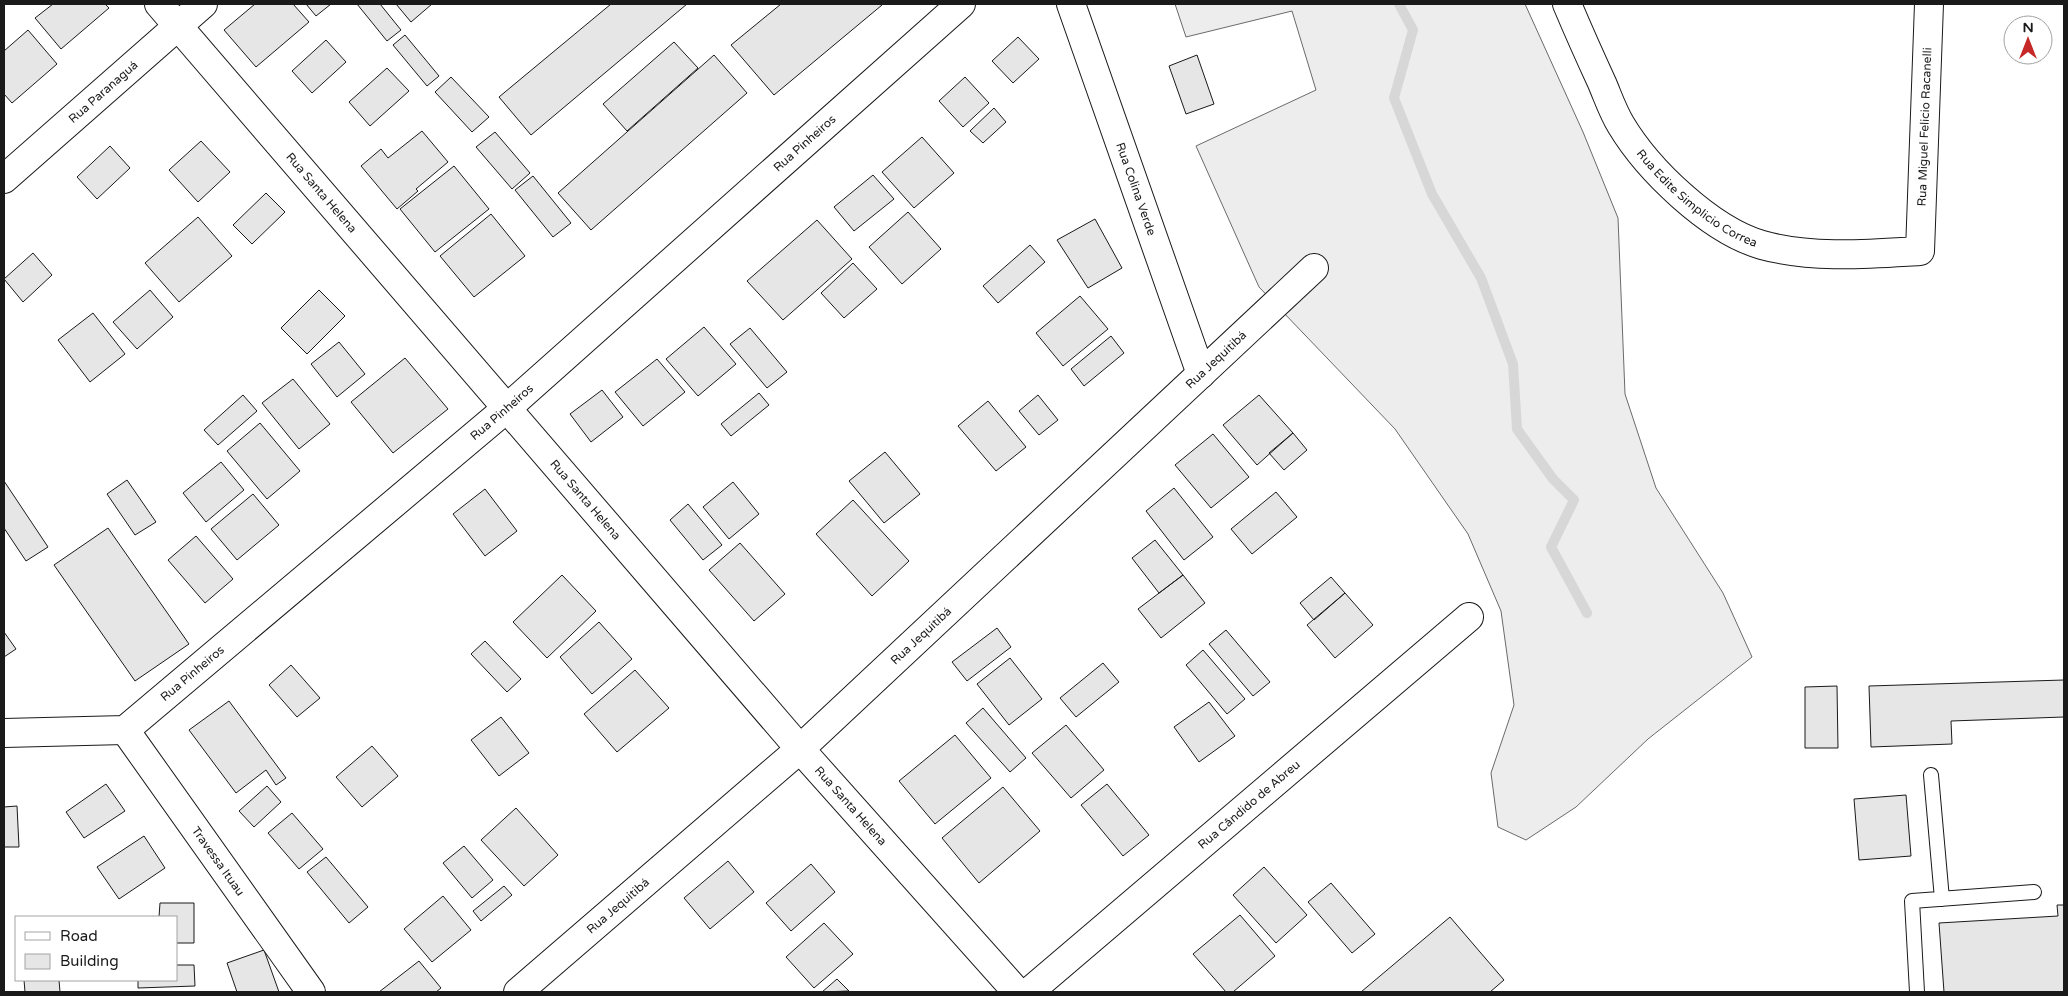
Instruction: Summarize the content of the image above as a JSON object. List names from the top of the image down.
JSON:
{
  "streets": {
    "street": [
      "Rua Paranaguá",
      "Rua Miguel Felicio Racanelli",
      "Rua Pinheiros",
      "Rua Colina Verde",
      "Rua Santa Helena",
      "Rua Edite Simplicio Correa",
      "Rua Jequitibá",
      "Rua Cândido de Abreu",
      "Travessa Ituau"
    ]
  },
  "crossings": [
    ["Rua Paranaguá", "Rua Santa Helena"],
    ["Rua Miguel Felicio Racanelli", "Rua Edite Simplicio Correa"],
    ["Rua Pinheiros", "Rua Santa Helena"],
    ["Rua Pinheiros", "Travessa Ituau"],
    ["Rua Colina Verde", "Rua Jequitibá"],
    ["Rua Santa Helena", "Rua Jequitibá"]
  ],
  "legend": ["Road", "Building"],
  "north": "top"
}
